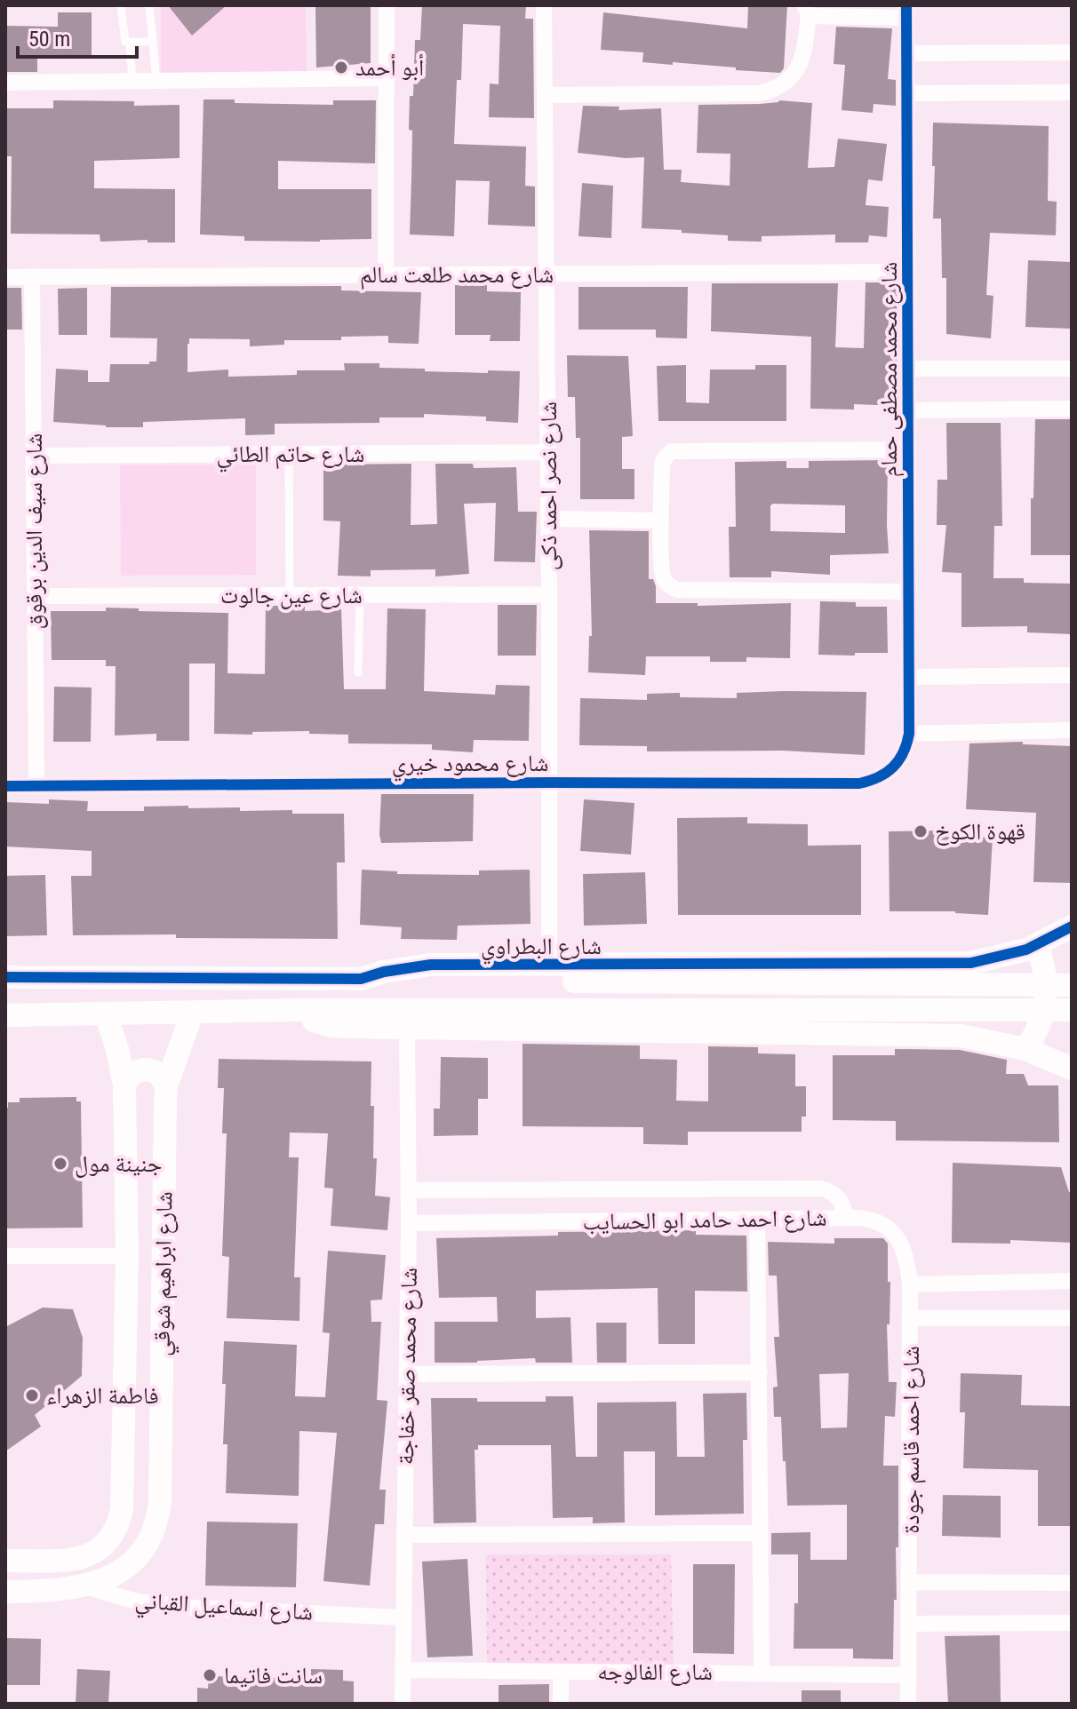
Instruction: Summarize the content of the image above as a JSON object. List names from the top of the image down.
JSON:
{
  "streets": {
    "street": [
      "شارع محمد طلعت سالم",
      "شارع محمد مصطفى حمام",
      "شارع حاتم الطائي",
      "شارع نصر احمد ذكى",
      "شارع سيف الدين برقوق",
      "شارع عين جالوت",
      "شارع محمود خيري",
      "شارع البطراوي",
      "شارع احمد حامد ابو الحسايب",
      "شارع ابراهيم شوقي",
      "شارع محمد صقر خفاجة",
      "شارع احمد قاسم جودة",
      "شارع اسماعيل القباني",
      "شارع الفالوجه"
    ]
  },
  "crossings": [
    ["شارع محمد طلعت سالم", "شارع محمد مصطفى حمام"],
    ["شارع محمد طلعت سالم", "شارع نصر احمد ذكى"],
    ["شارع محمد طلعت سالم", "شارع سيف الدين برقوق"],
    ["شارع محمد مصطفى حمام", "شارع محمود خيري"],
    ["شارع حاتم الطائي", "شارع نصر احمد ذكى"],
    ["شارع حاتم الطائي", "شارع سيف الدين برقوق"],
    ["شارع نصر احمد ذكى", "شارع عين جالوت"],
    ["شارع نصر احمد ذكى", "شارع محمود خيري"],
    ["شارع نصر احمد ذكى", "شارع البطراوي"],
    ["شارع سيف الدين برقوق", "شارع عين جالوت"],
    ["شارع سيف الدين برقوق", "شارع محمود خيري"],
    ["شارع احمد حامد ابو الحسايب", "شارع محمد صقر خفاجة"],
    ["شارع احمد حامد ابو الحسايب", "شارع احمد قاسم جودة"],
    ["شارع ابراهيم شوقي", "شارع اسماعيل القباني"],
    ["شارع محمد صقر خفاجة", "شارع اسماعيل القباني"],
    ["شارع محمد صقر خفاجة", "شارع الفالوجه"],
    ["شارع احمد قاسم جودة", "شارع الفالوجه"]
  ],
  "places": [
    "أبو أحمد",
    "قهوة الكوخ",
    "جنينة مول",
    "فاطمة الزهراء",
    "سانت فاتيما"
  ],
  "scale_bar": "50 m"
}
